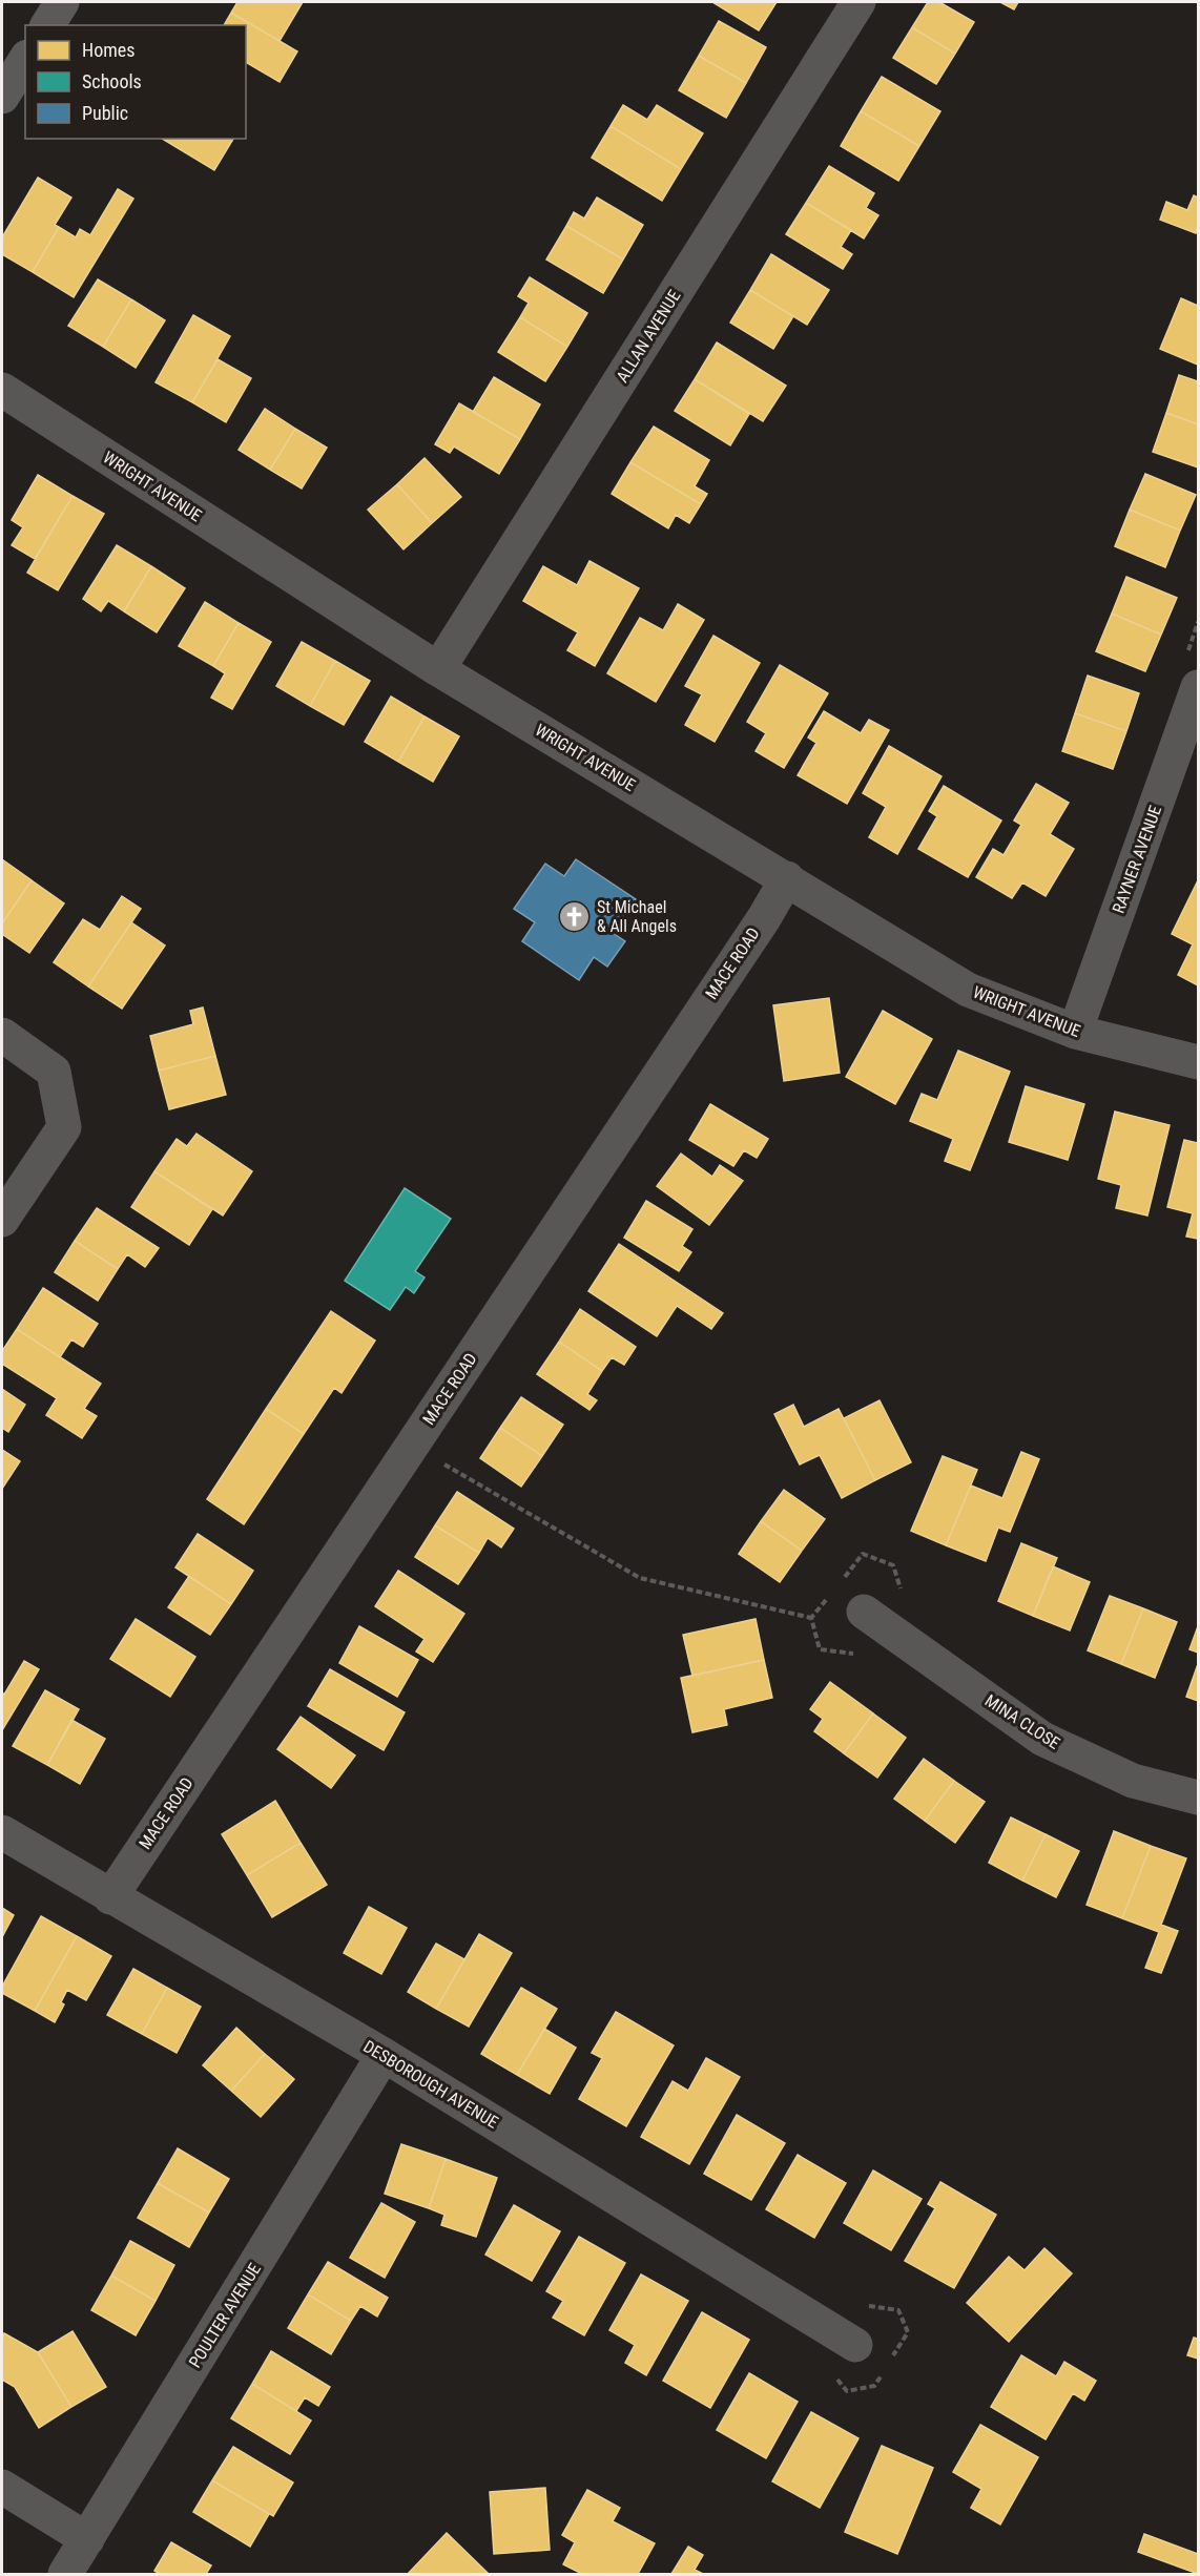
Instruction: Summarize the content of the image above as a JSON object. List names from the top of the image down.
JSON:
{
  "streets": {
    "street": [
      "ALLAN AVENUE",
      "WRIGHT AVENUE",
      "RAYNER AVENUE",
      "MACE ROAD",
      "MINA CLOSE",
      "DESBOROUGH AVENUE",
      "POULTER AVENUE"
    ]
  },
  "crossings": [
    ["ALLAN AVENUE", "WRIGHT AVENUE"],
    ["WRIGHT AVENUE", "RAYNER AVENUE"],
    ["WRIGHT AVENUE", "MACE ROAD"],
    ["MACE ROAD", "DESBOROUGH AVENUE"],
    ["DESBOROUGH AVENUE", "POULTER AVENUE"]
  ],
  "places": {
    "church": ["St Michael & All Angels"]
  },
  "legend": ["Homes", "Schools", "Public"]
}
